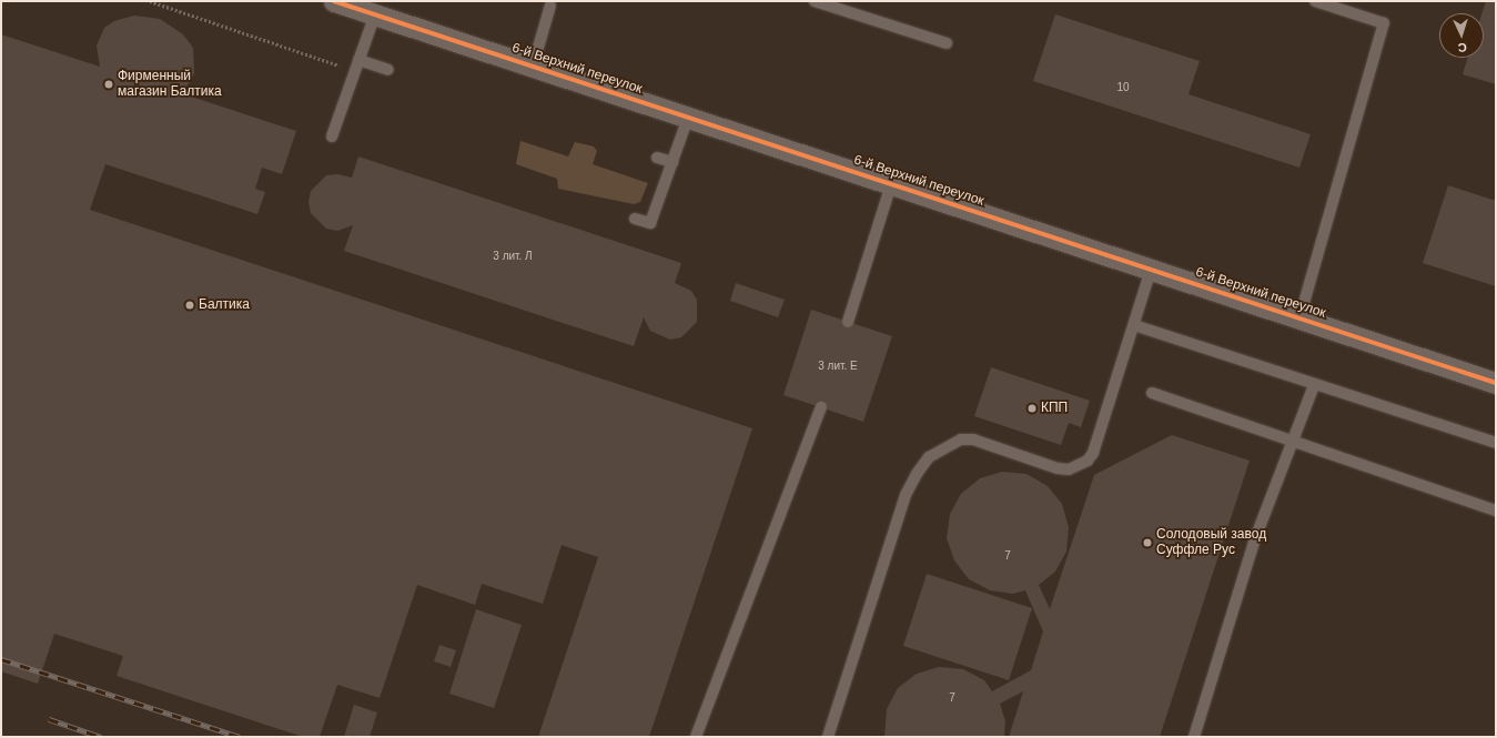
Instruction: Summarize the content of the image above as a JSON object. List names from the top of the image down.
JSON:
{
  "streets": {
    "street": ["6-й Верхний переулок"]
  },
  "places": [
    "Фирменный магазин Балтика",
    "Балтика",
    "КПП",
    "Солодовый завод Суффле Рус"
  ],
  "house_numbers": [
    "10",
    "3 лит. Л",
    "3 лит. Е",
    "7",
    "7"
  ],
  "north": "bottom"
}
